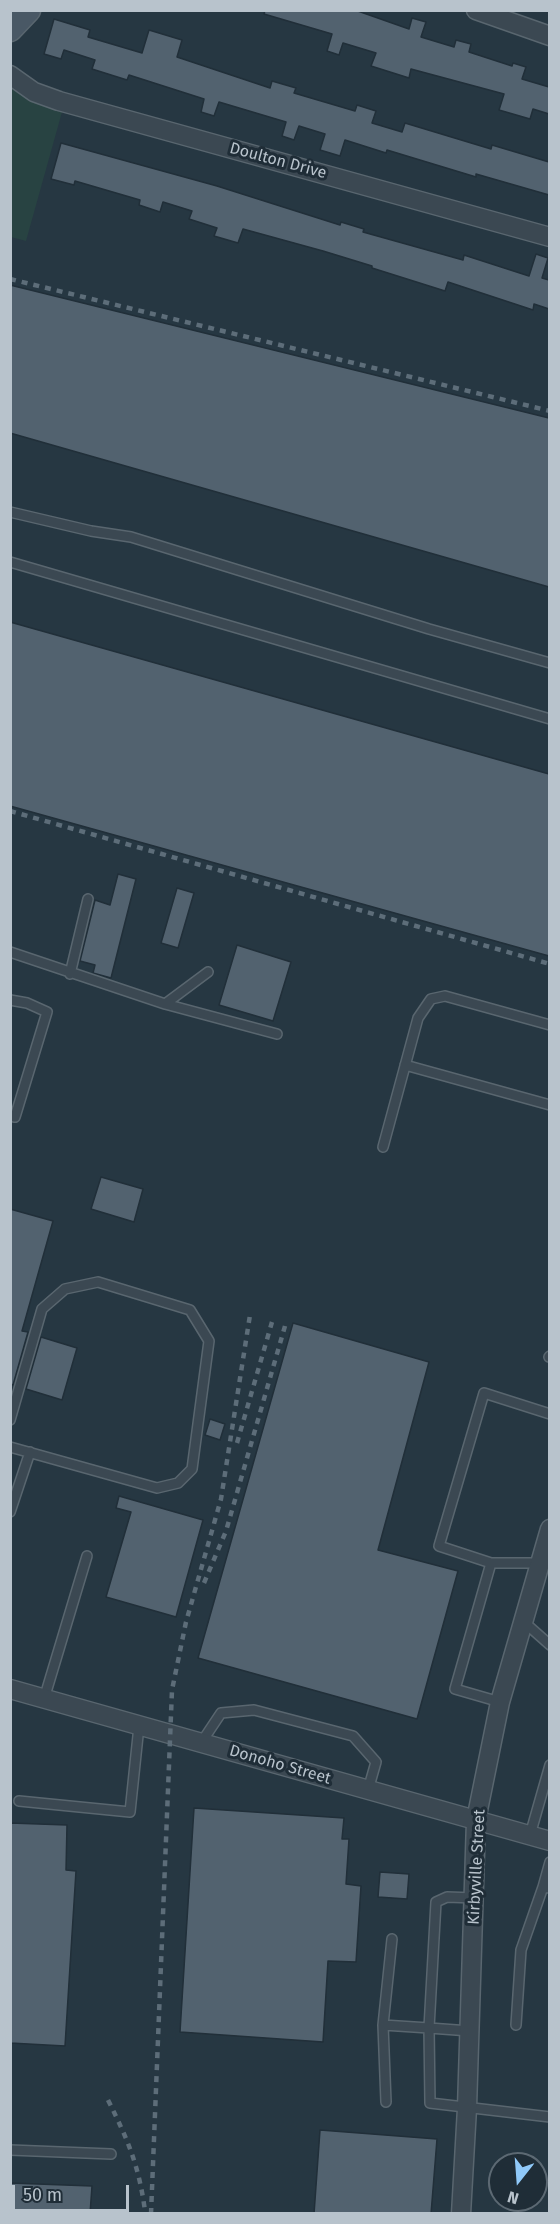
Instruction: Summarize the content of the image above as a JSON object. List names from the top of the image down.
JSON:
{
  "streets": {
    "street": ["Doulton Drive", "Donoho Street", "Kirbyville Street"]
  },
  "crossings": [
    ["Donoho Street", "Kirbyville Street"]
  ],
  "scale_bar": "50 m",
  "north": "bottom"
}
